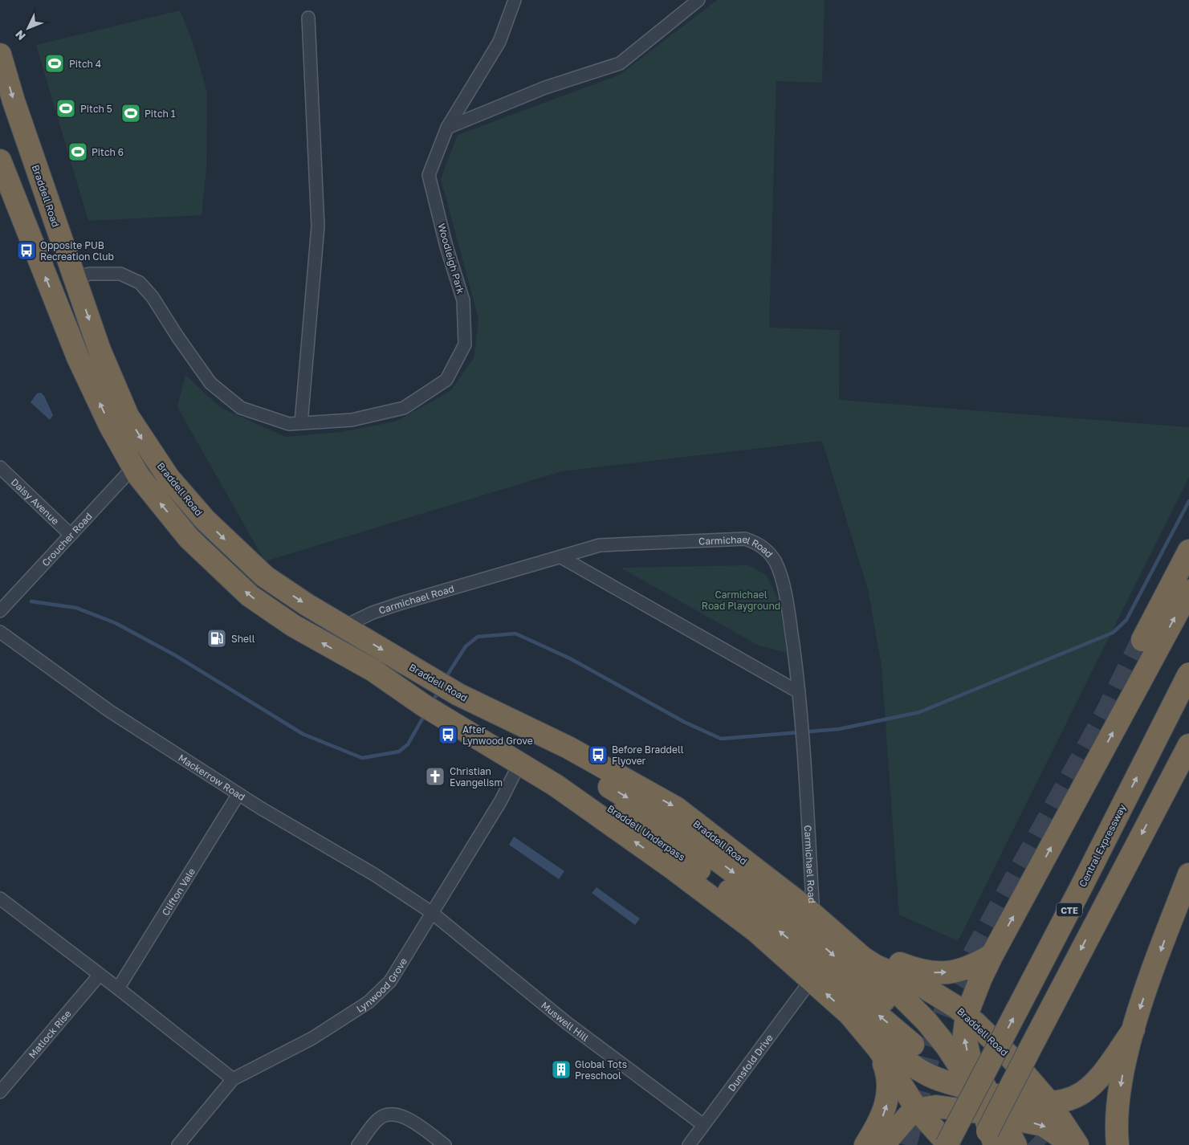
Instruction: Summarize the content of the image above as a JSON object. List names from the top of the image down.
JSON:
{
  "streets": {
    "highway": [
      "Braddell Road",
      "Braddell Underpass",
      "Central Expressway",
      "CTE"
    ],
    "street": [
      "Woodleigh Park",
      "Daisy Avenue",
      "Croucher Road",
      "Carmichael Road",
      "Mackerrow Road",
      "Clifton Vale",
      "Lynwood Grove",
      "Muswell Hill",
      "Matlock Rise",
      "Dunsfold Drive"
    ]
  },
  "crossings": [
    ["Braddell Road", "Woodleigh Park"],
    ["Braddell Road", "Carmichael Road"],
    ["Braddell Road", "Braddell Underpass"],
    ["Braddell Road", "Central Expressway"],
    ["Braddell Road", "Lynwood Grove"],
    ["Braddell Road", "Dunsfold Drive"],
    ["Daisy Avenue", "Croucher Road"],
    ["Croucher Road", "Braddell Underpass"],
    ["Mackerrow Road", "Clifton Vale"],
    ["Mackerrow Road", "Lynwood Grove"],
    ["Mackerrow Road", "Muswell Hill"],
    ["Lynwood Grove", "Muswell Hill"],
    ["Muswell Hill", "Dunsfold Drive"]
  ],
  "one_way": ["Braddell Underpass"],
  "parks": ["Carmichael Road Playground"],
  "places": {
    "sports": [
      "Pitch 4",
      "Pitch 5",
      "Pitch 1",
      "Pitch 6"
    ],
    "bus stop": ["Opposite PUB Recreation Club", "After Lynwood Grove", "Before Braddell Flyover"],
    "fuel station": ["Shell"],
    "church": ["Christian Evangelism"],
    "building": ["Global Tots Preschool"]
  },
  "north": "bottom left"
}
